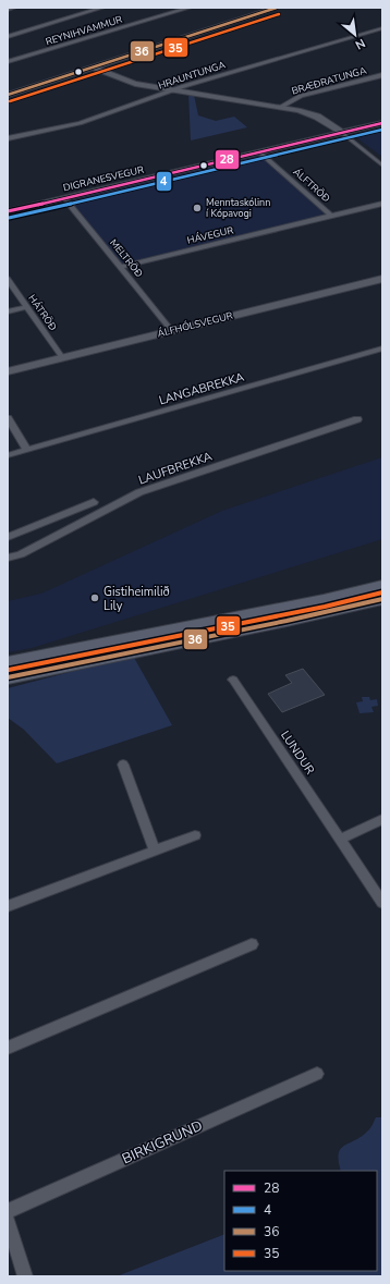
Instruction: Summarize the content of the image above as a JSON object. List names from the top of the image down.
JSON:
{
  "streets": {
    "street": [
      "REYNIHVAMMUR",
      "HRAUNTUNGA",
      "BRÆÐRATUNGA",
      "DIGRANESVEGUR",
      "ÁLFTRÖÐ",
      "HÁVEGUR",
      "MELTRÖÐ",
      "HÁTRÖÐ",
      "ÁLFHÓLSVEGUR",
      "LANGABREKKA",
      "LAUFBREKKA",
      "LUNDUR",
      "BIRKIGRUND"
    ]
  },
  "crossings": [
    ["DIGRANESVEGUR", "ÁLFTRÖÐ"],
    ["DIGRANESVEGUR", "MELTRÖÐ"],
    ["ÁLFTRÖÐ", "HÁVEGUR"],
    ["HÁVEGUR", "MELTRÖÐ"],
    ["MELTRÖÐ", "ÁLFHÓLSVEGUR"],
    ["HÁTRÖÐ", "ÁLFHÓLSVEGUR"]
  ],
  "places": ["Menntaskólinn í Kópavogi", "Gistiheimilið Lily"],
  "lines": [
    "transit line 36",
    "transit line 35",
    "transit line 28",
    "transit line 4"
  ],
  "legend": [
    "28",
    "4",
    "36",
    "35"
  ],
  "north": "bottom right"
}
